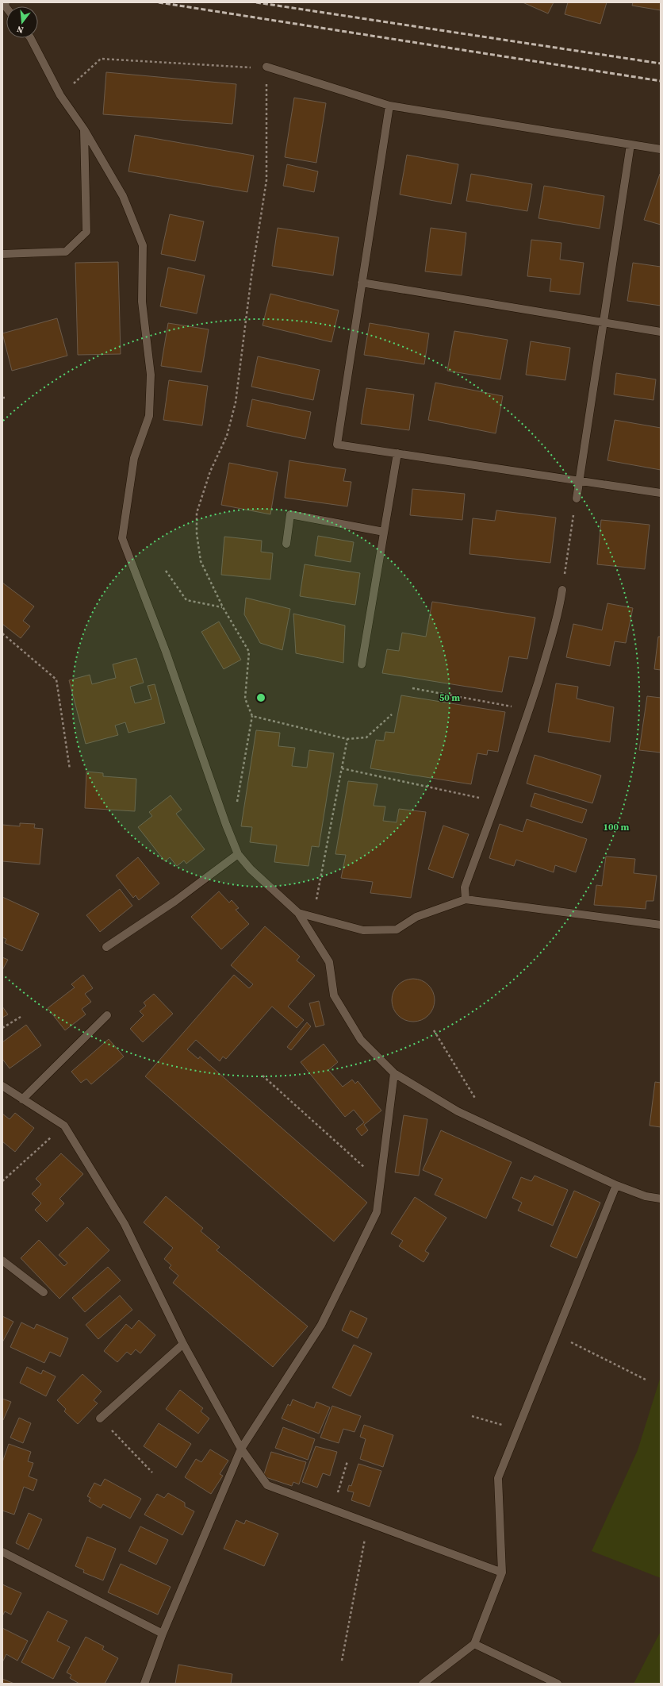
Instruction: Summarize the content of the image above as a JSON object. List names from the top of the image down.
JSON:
{
  "north": "bottom",
  "rings": ["50 m", "100 m"]
}
